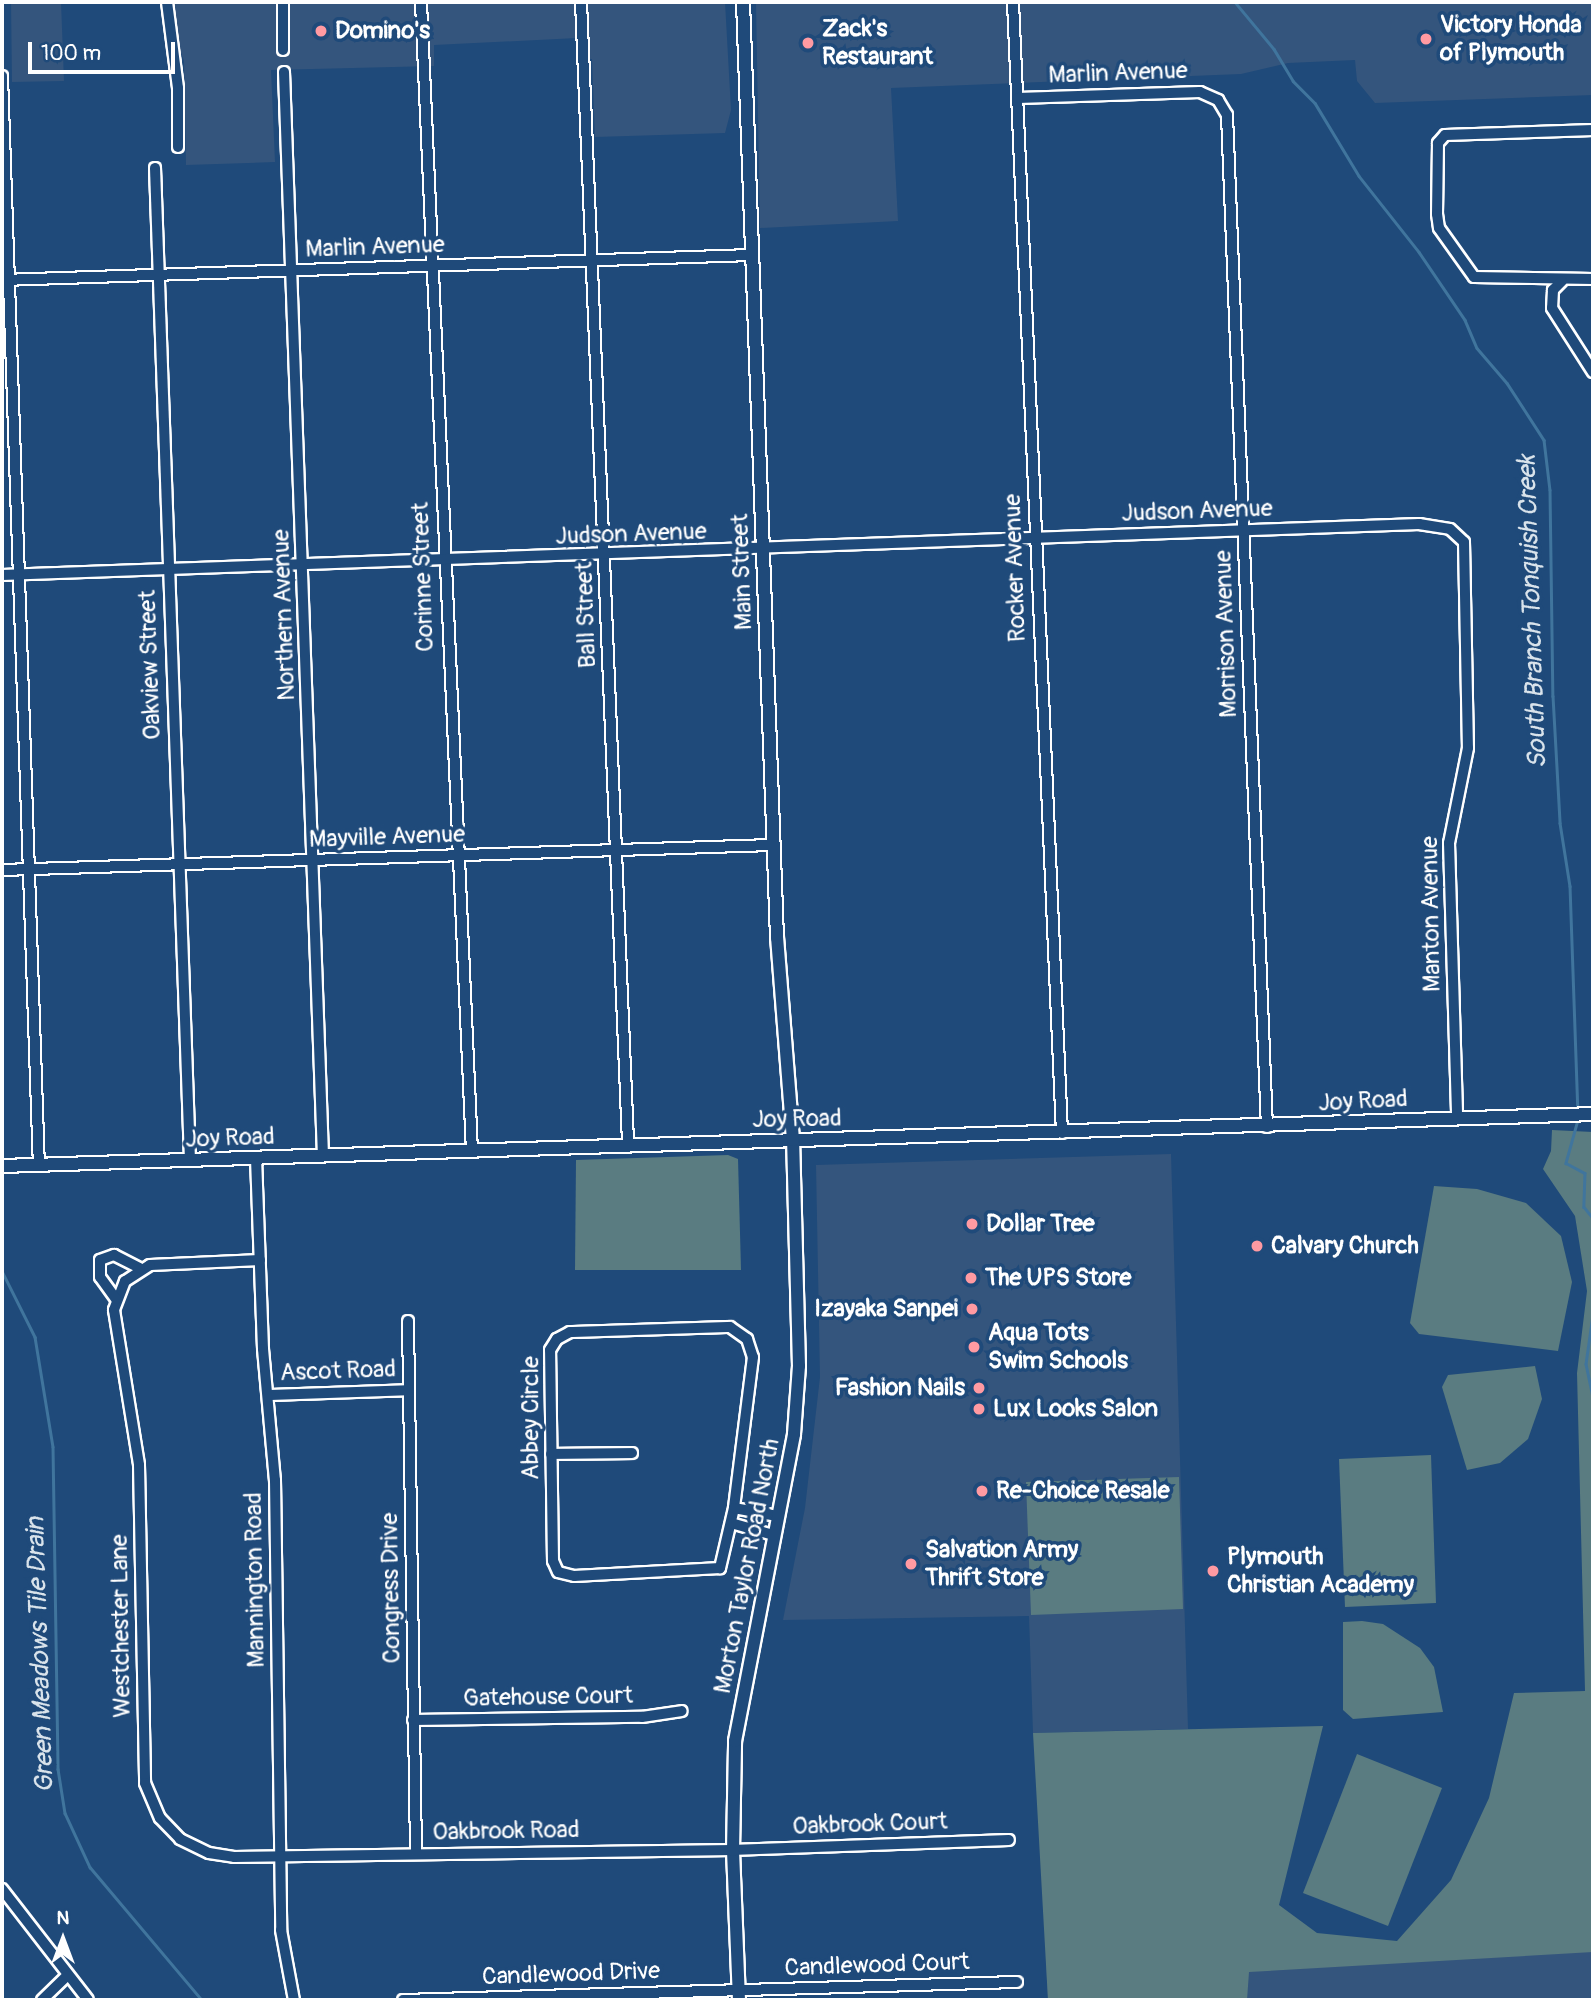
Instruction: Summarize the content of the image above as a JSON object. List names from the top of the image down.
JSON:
{
  "streets": {
    "street": [
      "Marlin Avenue",
      "Judson Avenue",
      "Rocker Avenue",
      "Main Street",
      "Corinne Street",
      "Northern Avenue",
      "Ball Street",
      "Morrison Avenue",
      "Oakview Street",
      "Mayville Avenue",
      "Manton Avenue",
      "Joy Road",
      "Ascot Road",
      "Abbey Circle",
      "Morton Taylor Road North",
      "Mannington Road",
      "Congress Drive",
      "Westchester Lane",
      "Gatehouse Court",
      "Oakbrook Court",
      "Oakbrook Road",
      "Candlewood Court",
      "Candlewood Drive"
    ]
  },
  "crossings": [
    ["Marlin Avenue", "Rocker Avenue"],
    ["Marlin Avenue", "Main Street"],
    ["Marlin Avenue", "Corinne Street"],
    ["Marlin Avenue", "Northern Avenue"],
    ["Marlin Avenue", "Ball Street"],
    ["Marlin Avenue", "Morrison Avenue"],
    ["Marlin Avenue", "Oakview Street"],
    ["Judson Avenue", "Rocker Avenue"],
    ["Judson Avenue", "Main Street"],
    ["Judson Avenue", "Corinne Street"],
    ["Judson Avenue", "Northern Avenue"],
    ["Judson Avenue", "Ball Street"],
    ["Judson Avenue", "Morrison Avenue"],
    ["Judson Avenue", "Oakview Street"],
    ["Judson Avenue", "Manton Avenue"],
    ["Rocker Avenue", "Joy Road"],
    ["Main Street", "Mayville Avenue"],
    ["Main Street", "Joy Road"],
    ["Main Street", "Morton Taylor Road North"],
    ["Corinne Street", "Mayville Avenue"],
    ["Corinne Street", "Joy Road"],
    ["Northern Avenue", "Mayville Avenue"],
    ["Northern Avenue", "Joy Road"],
    ["Ball Street", "Mayville Avenue"],
    ["Ball Street", "Joy Road"],
    ["Morrison Avenue", "Joy Road"],
    ["Oakview Street", "Mayville Avenue"],
    ["Oakview Street", "Joy Road"],
    ["Manton Avenue", "Joy Road"],
    ["Joy Road", "Morton Taylor Road North"],
    ["Joy Road", "Mannington Road"],
    ["Ascot Road", "Mannington Road"],
    ["Ascot Road", "Congress Drive"],
    ["Morton Taylor Road North", "Oakbrook Court"],
    ["Morton Taylor Road North", "Oakbrook Road"],
    ["Morton Taylor Road North", "Candlewood Court"],
    ["Morton Taylor Road North", "Candlewood Drive"],
    ["Mannington Road", "Westchester Lane"],
    ["Mannington Road", "Oakbrook Road"],
    ["Congress Drive", "Gatehouse Court"],
    ["Congress Drive", "Oakbrook Road"],
    ["Westchester Lane", "Oakbrook Road"],
    ["Oakbrook Court", "Oakbrook Road"],
    ["Candlewood Court", "Candlewood Drive"]
  ],
  "water": ["South Branch Tonquish Creek", "Green Meadows Tile Drain"],
  "places": [
    "Domino's",
    "Victory Honda of Plymouth",
    "Zack's Restaurant",
    "Dollar Tree",
    "Calvary Church",
    "The UPS Store",
    "Izayaka Sanpei",
    "Aqua Tots Swim Schools",
    "Fashion Nails",
    "Lux Looks Salon",
    "Re-Choice Resale",
    "Salvation Army Thrift Store",
    "Plymouth Christian Academy"
  ],
  "scale_bar": "100 m",
  "north": "top"
}
